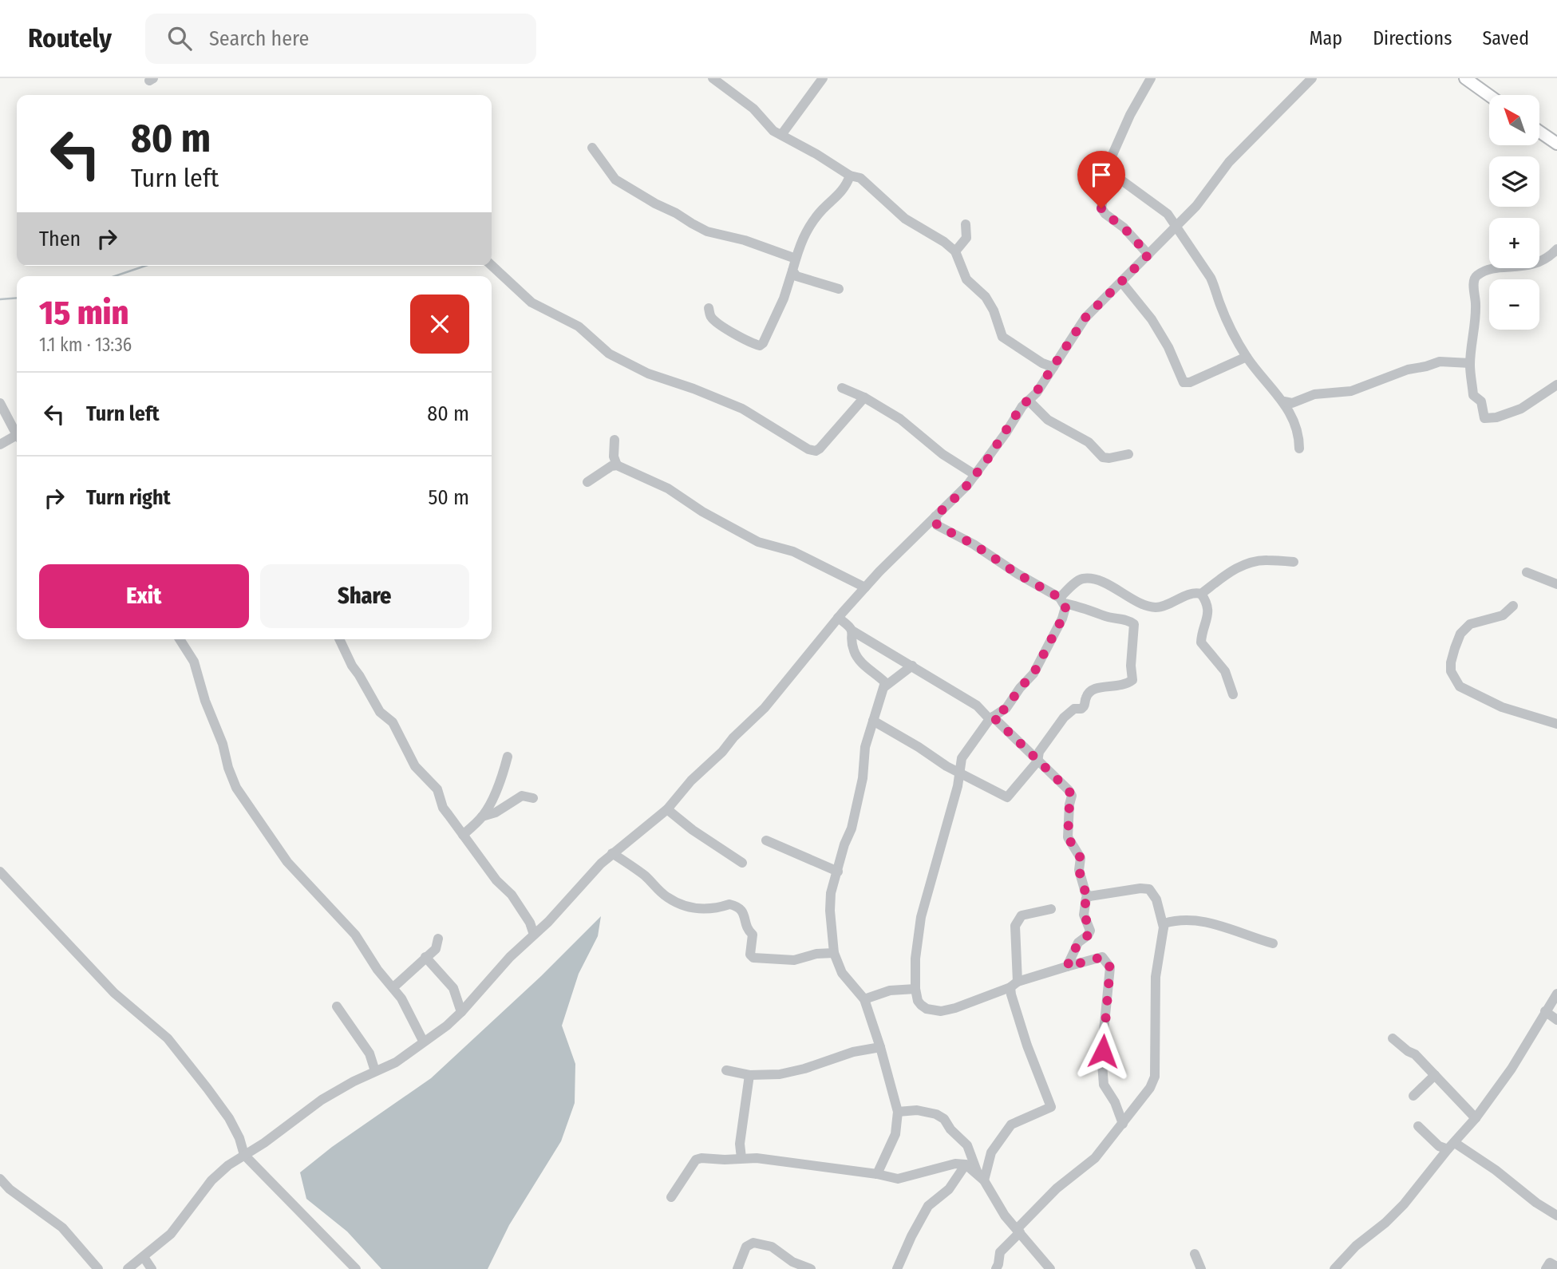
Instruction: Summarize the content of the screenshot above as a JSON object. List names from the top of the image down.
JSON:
{
  "north": "top left",
  "page": {
    "header": "Routely",
    "search": "Search here",
    "nav": ["Map", "Directions", "Saved"],
    "map_buttons": ["+", "−"],
    "turn": ["80 m", "Turn left"],
    "then": "Then",
    "heading": ["15 min", "1.1 km · 13:36"],
    "list": [
      {
        "name": "Turn left",
        "value": "80 m"
      },
      {
        "name": "Turn right",
        "value": "50 m"
      }
    ],
    "buttons": ["Exit", "Share"]
  }
}
